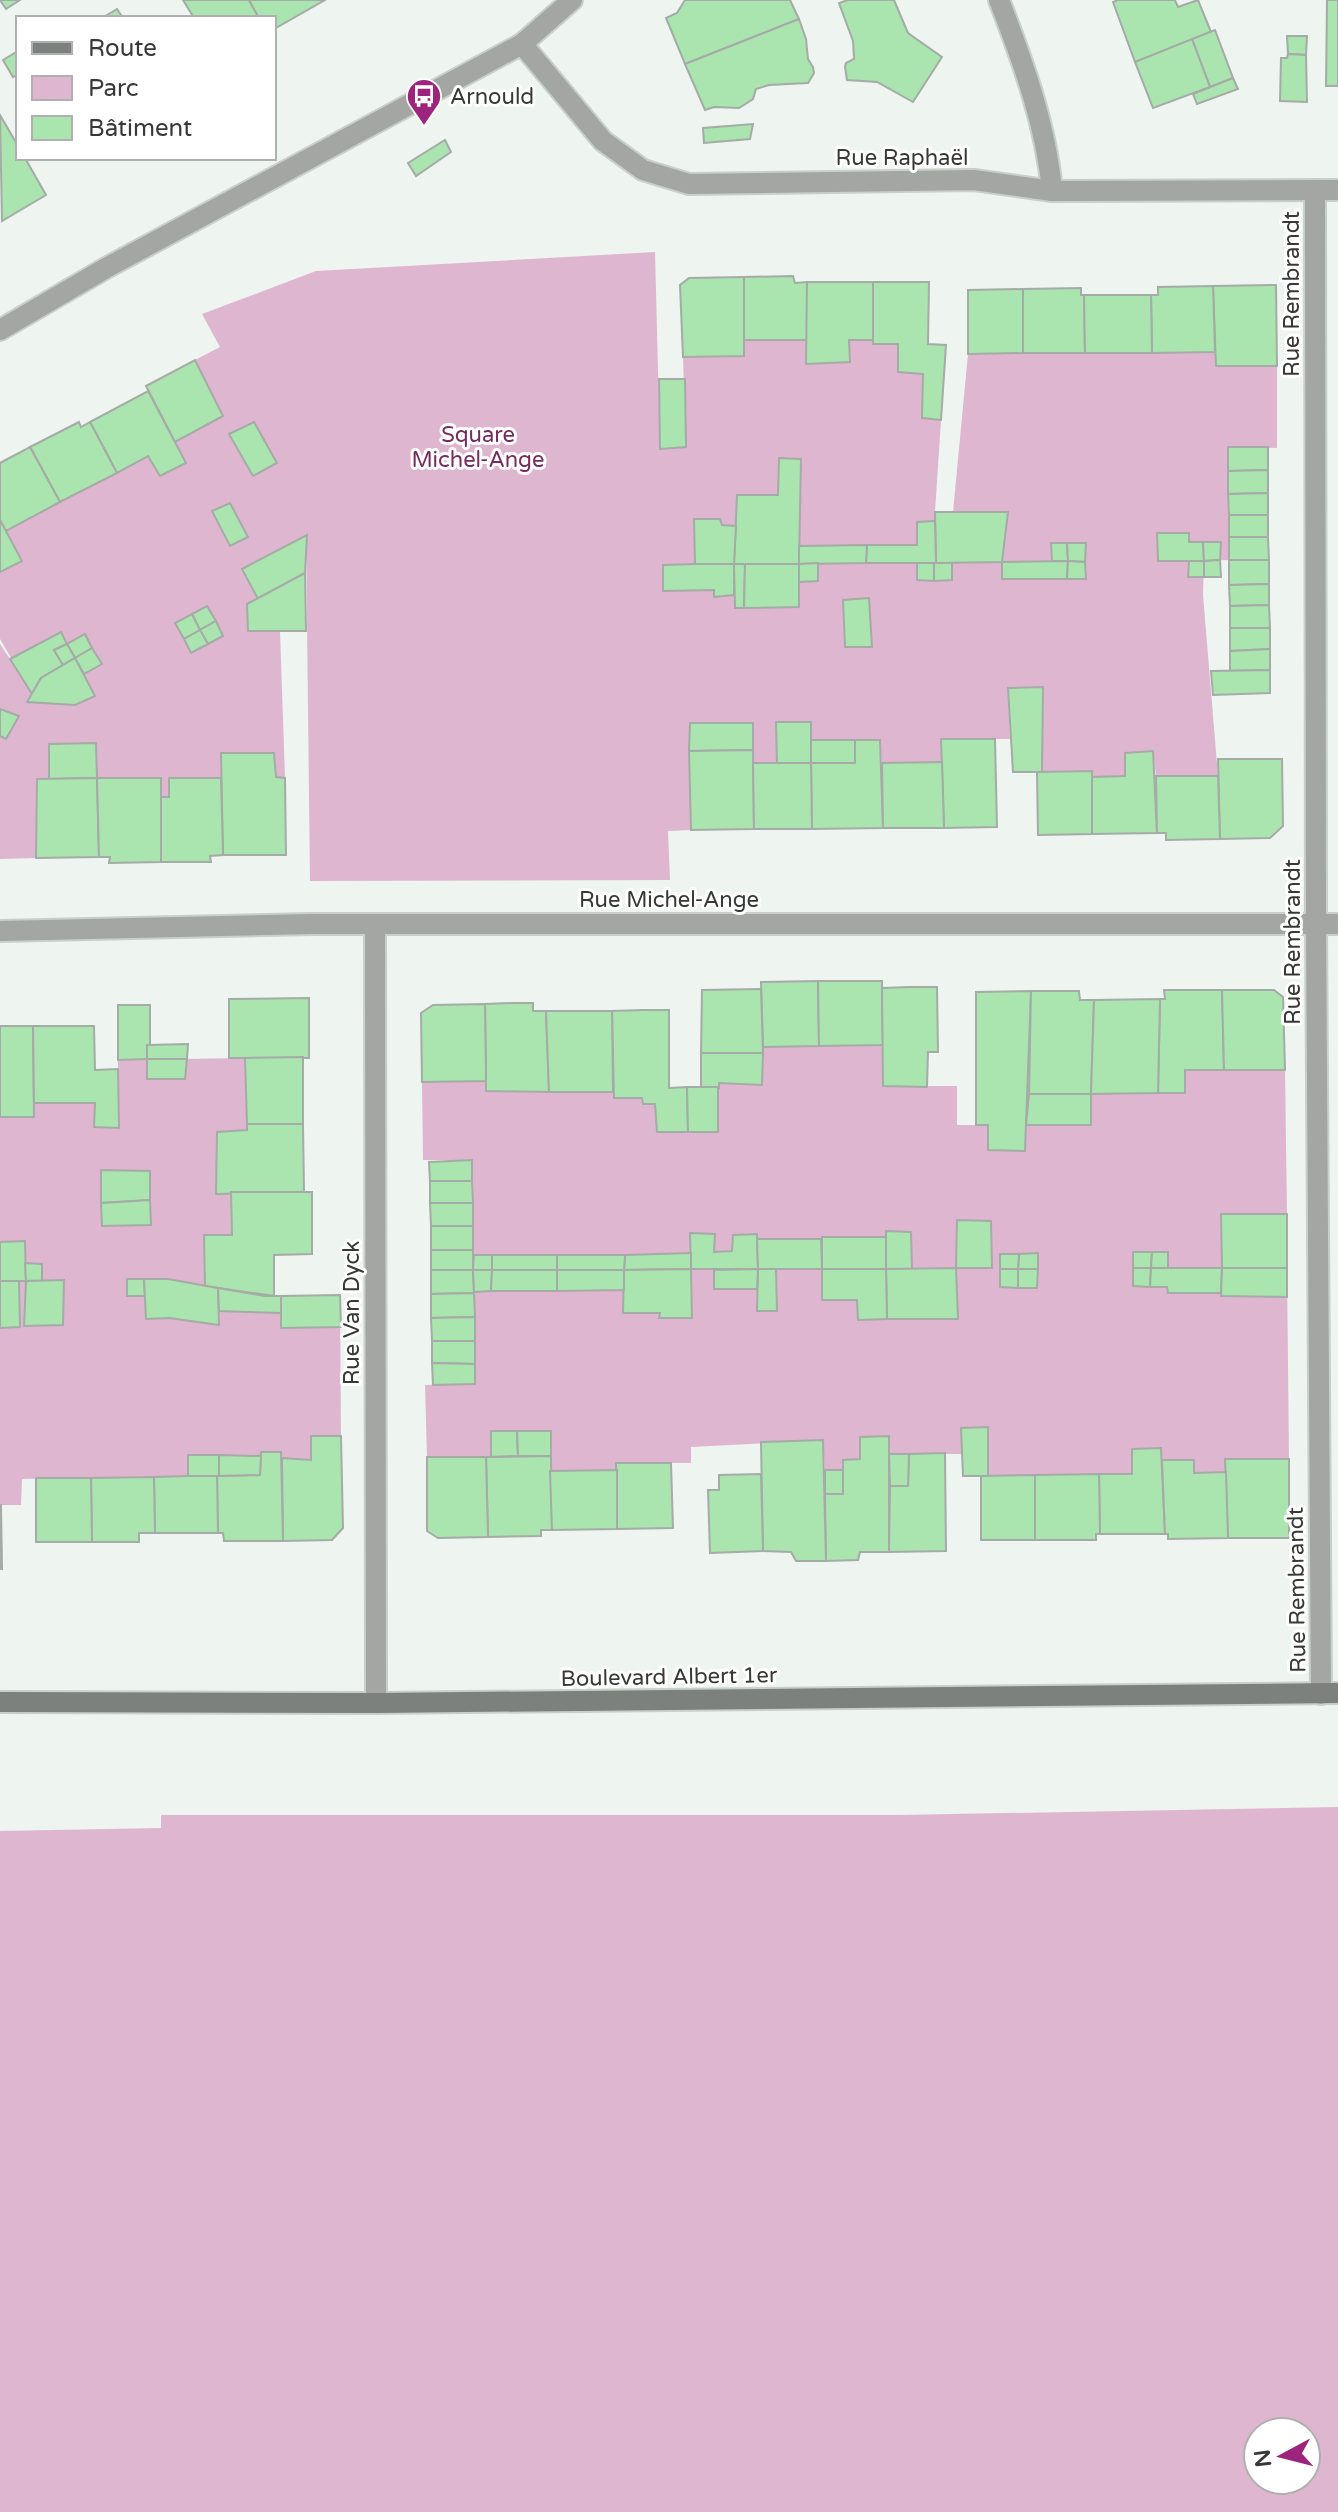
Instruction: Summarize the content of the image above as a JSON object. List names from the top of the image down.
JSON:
{
  "streets": {
    "main road": ["Boulevard Albert 1er"],
    "street": [
      "Rue Raphaël",
      "Rue Rembrandt",
      "Rue Michel-Ange",
      "Rue Van Dyck"
    ]
  },
  "crossings": [
    ["Rue Raphaël", "Rue Rembrandt"],
    ["Rue Rembrandt", "Rue Michel-Ange"],
    ["Rue Rembrandt", "Boulevard Albert 1er"],
    ["Rue Michel-Ange", "Rue Van Dyck"],
    ["Rue Van Dyck", "Boulevard Albert 1er"]
  ],
  "parks": ["Square Michel-Ange"],
  "places": {
    "bus stop": ["Arnould"]
  },
  "legend": ["Route", "Parc", "Bâtiment"],
  "north": "left"
}
